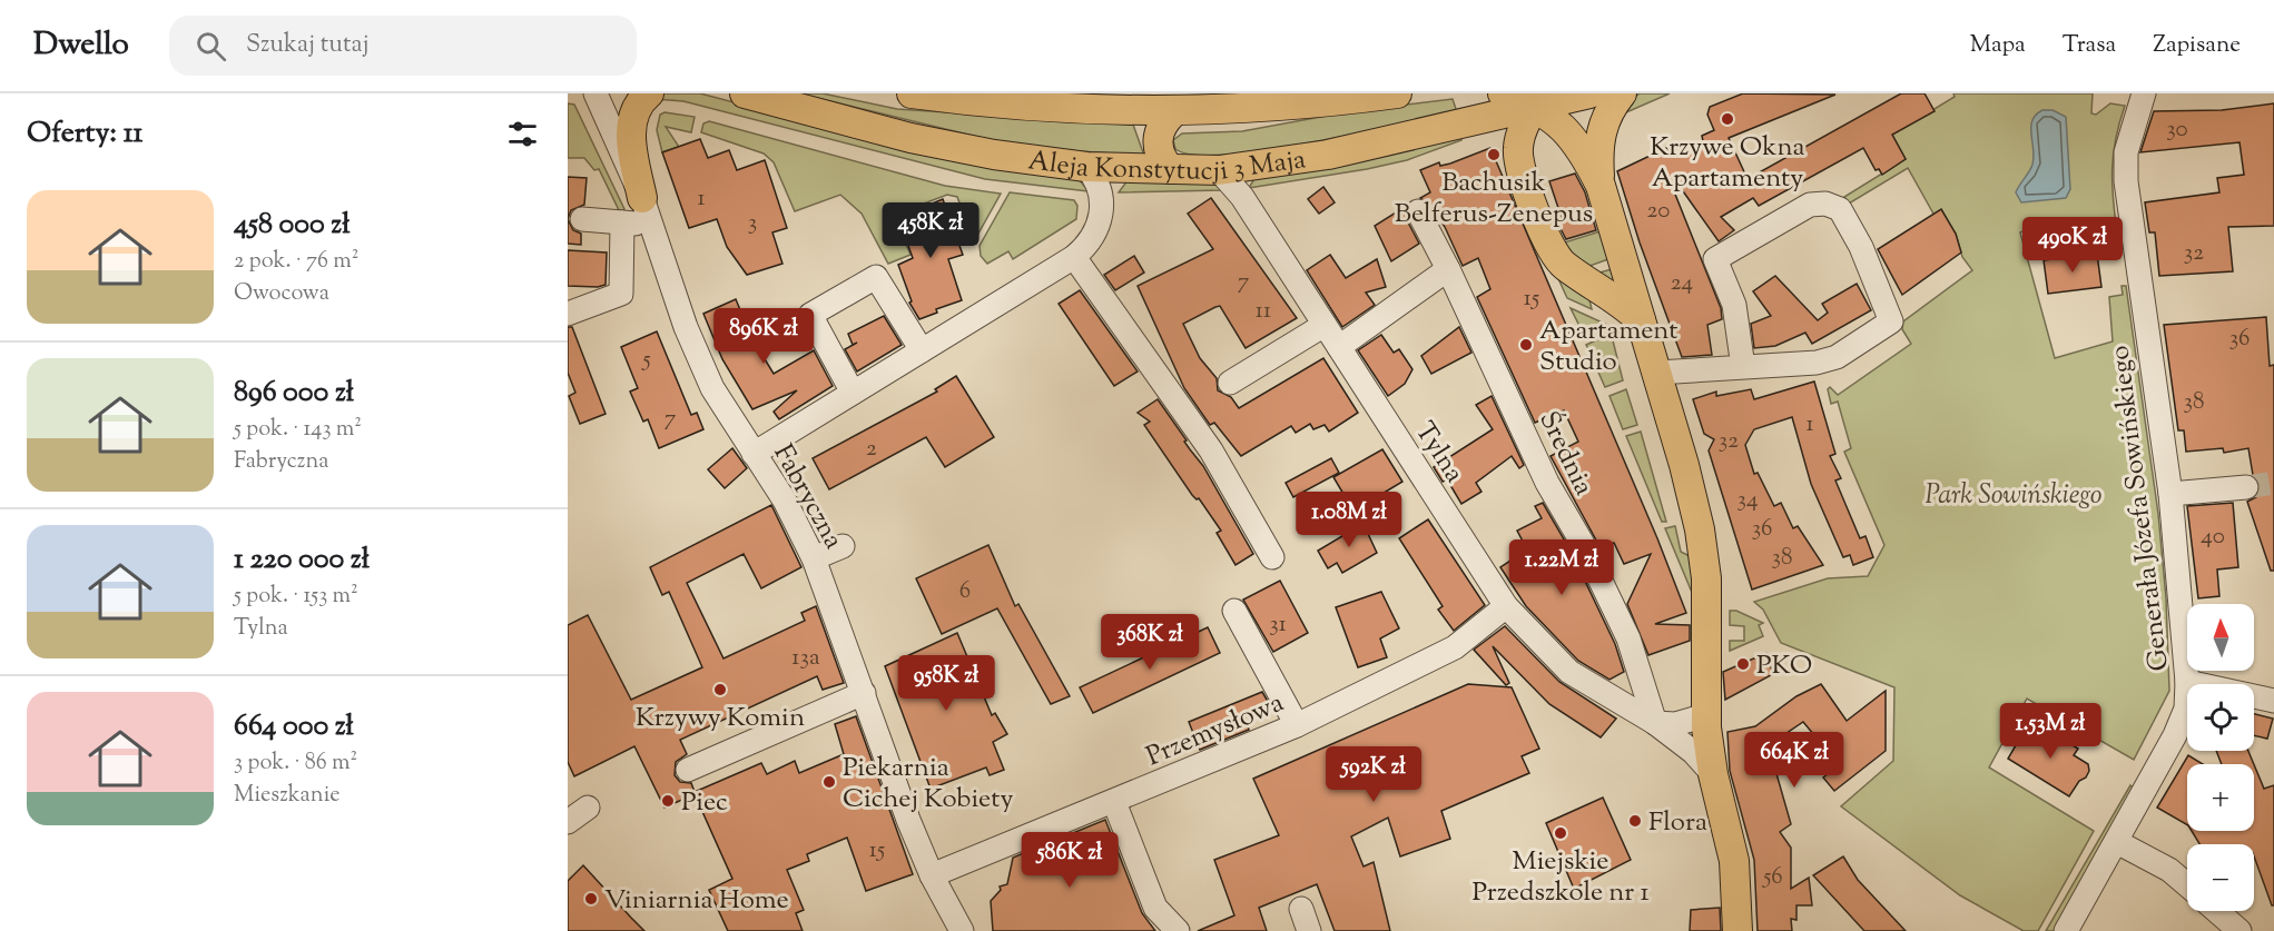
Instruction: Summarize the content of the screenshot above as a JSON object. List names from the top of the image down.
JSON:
{
  "streets": {
    "main road": ["Aleja Konstytucji 3 Maja"],
    "street": [
      "Tylna",
      "Średnia",
      "Fabryczna",
      "Generała Józefa Sowińskiego",
      "Przemysłowa"
    ]
  },
  "crossings": [
    ["Aleja Konstytucji 3 Maja", "Tylna"],
    ["Tylna", "Średnia"],
    ["Tylna", "Przemysłowa"],
    ["Fabryczna", "Przemysłowa"]
  ],
  "parks": ["Park Sowińskiego"],
  "places": [
    "Krzywe Okna Apartamenty",
    "Bachusik Belferus-Zenepus",
    "Apartament Studio",
    "PKO",
    "Krzywy Komin",
    "Piekarnia Cichej Kobiety",
    "Piec",
    "Flora",
    "Miejskie Przedszkole nr 1",
    "Viniarnia Home"
  ],
  "house_numbers": [
    "30",
    "1",
    "20",
    "3",
    "32",
    "7",
    "24",
    "15",
    "11",
    "36",
    "5",
    "38",
    "7",
    "1",
    "32",
    "2",
    "34",
    "36",
    "40",
    "38",
    "6",
    "31",
    "13a",
    "15",
    "56"
  ],
  "north": "top",
  "page": {
    "header": "Dwello",
    "search": "Szukaj tutaj",
    "nav": ["Mapa", "Trasa", "Zapisane"],
    "heading": "Oferty: 11",
    "list": [
      {
        "name": "458 000 zł",
        "note": "2 pok. · 76 m² · Owocowa"
      },
      {
        "name": "896 000 zł",
        "note": "5 pok. · 143 m² · Fabryczna"
      },
      {
        "name": "1 220 000 zł",
        "note": "5 pok. · 153 m² · Tylna"
      },
      {
        "name": "664 000 zł",
        "note": "3 pok. · 86 m² · Mieszkanie"
      }
    ],
    "price": [
      "458K zł",
      "490K zł",
      "896K zł",
      "1.08M zł",
      "1.22M zł",
      "368K zł",
      "958K zł",
      "1.53M zł",
      "664K zł",
      "592K zł",
      "586K zł"
    ],
    "map_buttons": ["+", "−"]
  }
}
